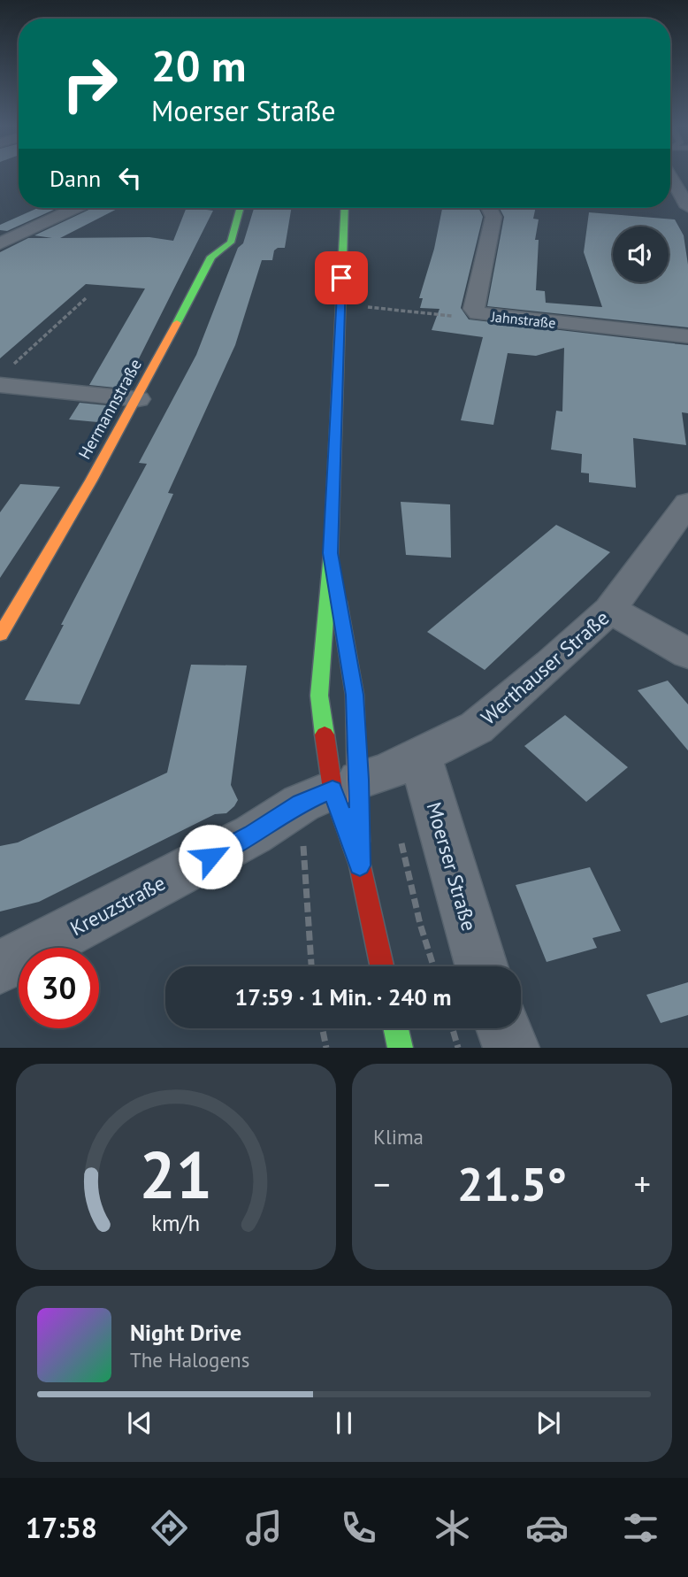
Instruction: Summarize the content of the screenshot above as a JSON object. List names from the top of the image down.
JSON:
{
  "streets": {
    "main road": ["Hermannstraße"],
    "street": [
      "Jahnstraße",
      "Werthauser Straße",
      "Moerser Straße",
      "Kreuzstraße"
    ]
  },
  "crossings": [
    ["Werthauser Straße", "Moerser Straße"],
    ["Werthauser Straße", "Kreuzstraße"]
  ],
  "page": {
    "turn": ["20 m", "Moerser Straße"],
    "then": "Dann",
    "limit": "30",
    "trip": "17:59 · 1 Min. · 240 m",
    "tile": "Klima",
    "heat": ["−", "21.5°", "+"],
    "song": ["Night Drive", "The Halogens"],
    "tabs": "17:58",
    "gauge": ["21", "km/h"]
  }
}
